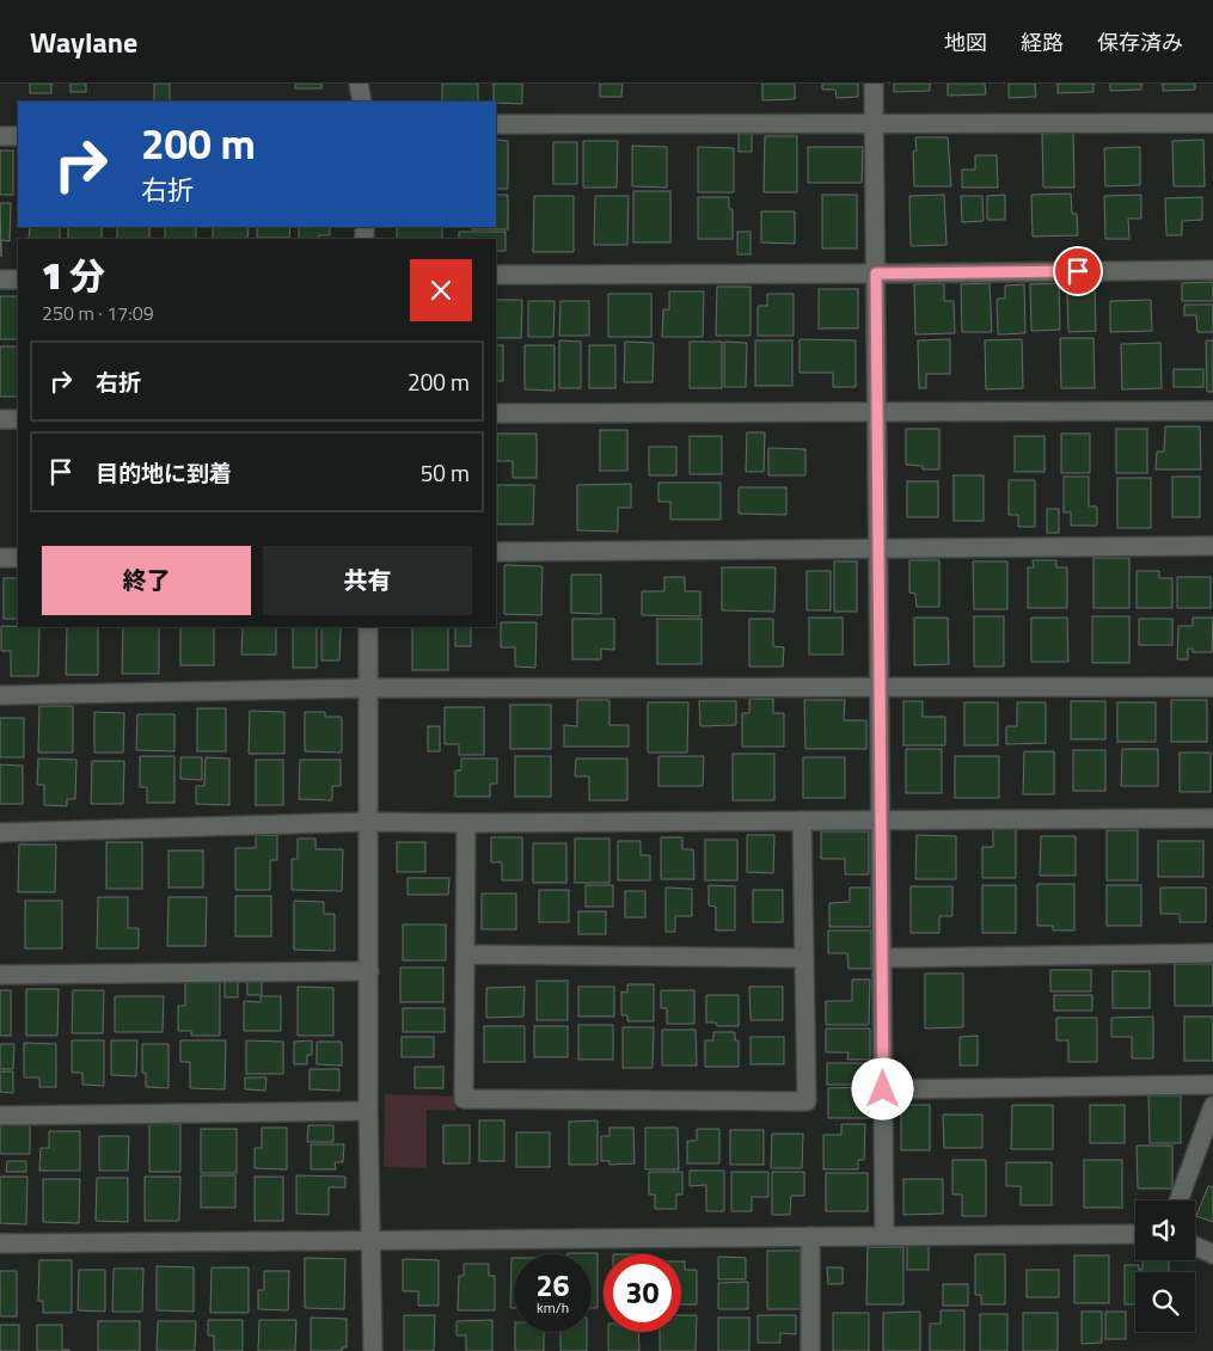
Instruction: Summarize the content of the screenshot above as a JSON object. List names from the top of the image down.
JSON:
{
  "page": {
    "header": "Waylane",
    "nav": ["地図", "経路", "保存済み"],
    "turn": ["200 m", "右折"],
    "heading": ["1 分", "250 m · 17:09"],
    "list": [
      {
        "name": "右折",
        "value": "200 m"
      },
      {
        "name": "目的地に到着",
        "value": "50 m"
      }
    ],
    "buttons": ["終了", "共有"],
    "speed": "26 km/h",
    "limit": "30"
  }
}
